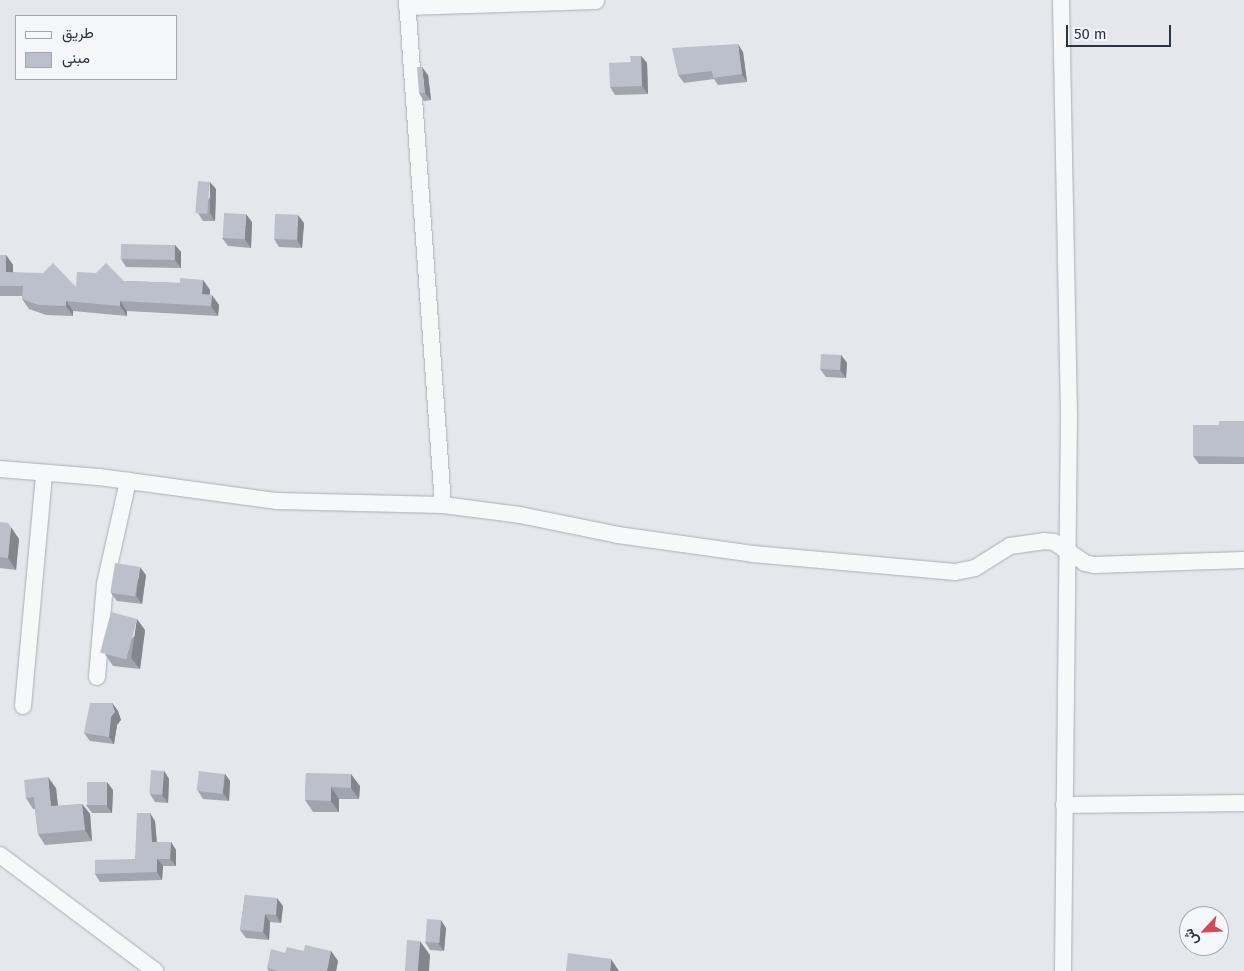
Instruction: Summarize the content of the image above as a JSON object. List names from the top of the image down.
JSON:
{
  "legend": ["طريق", "مبنى"],
  "scale_bar": "50 m",
  "north": "bottom left"
}
